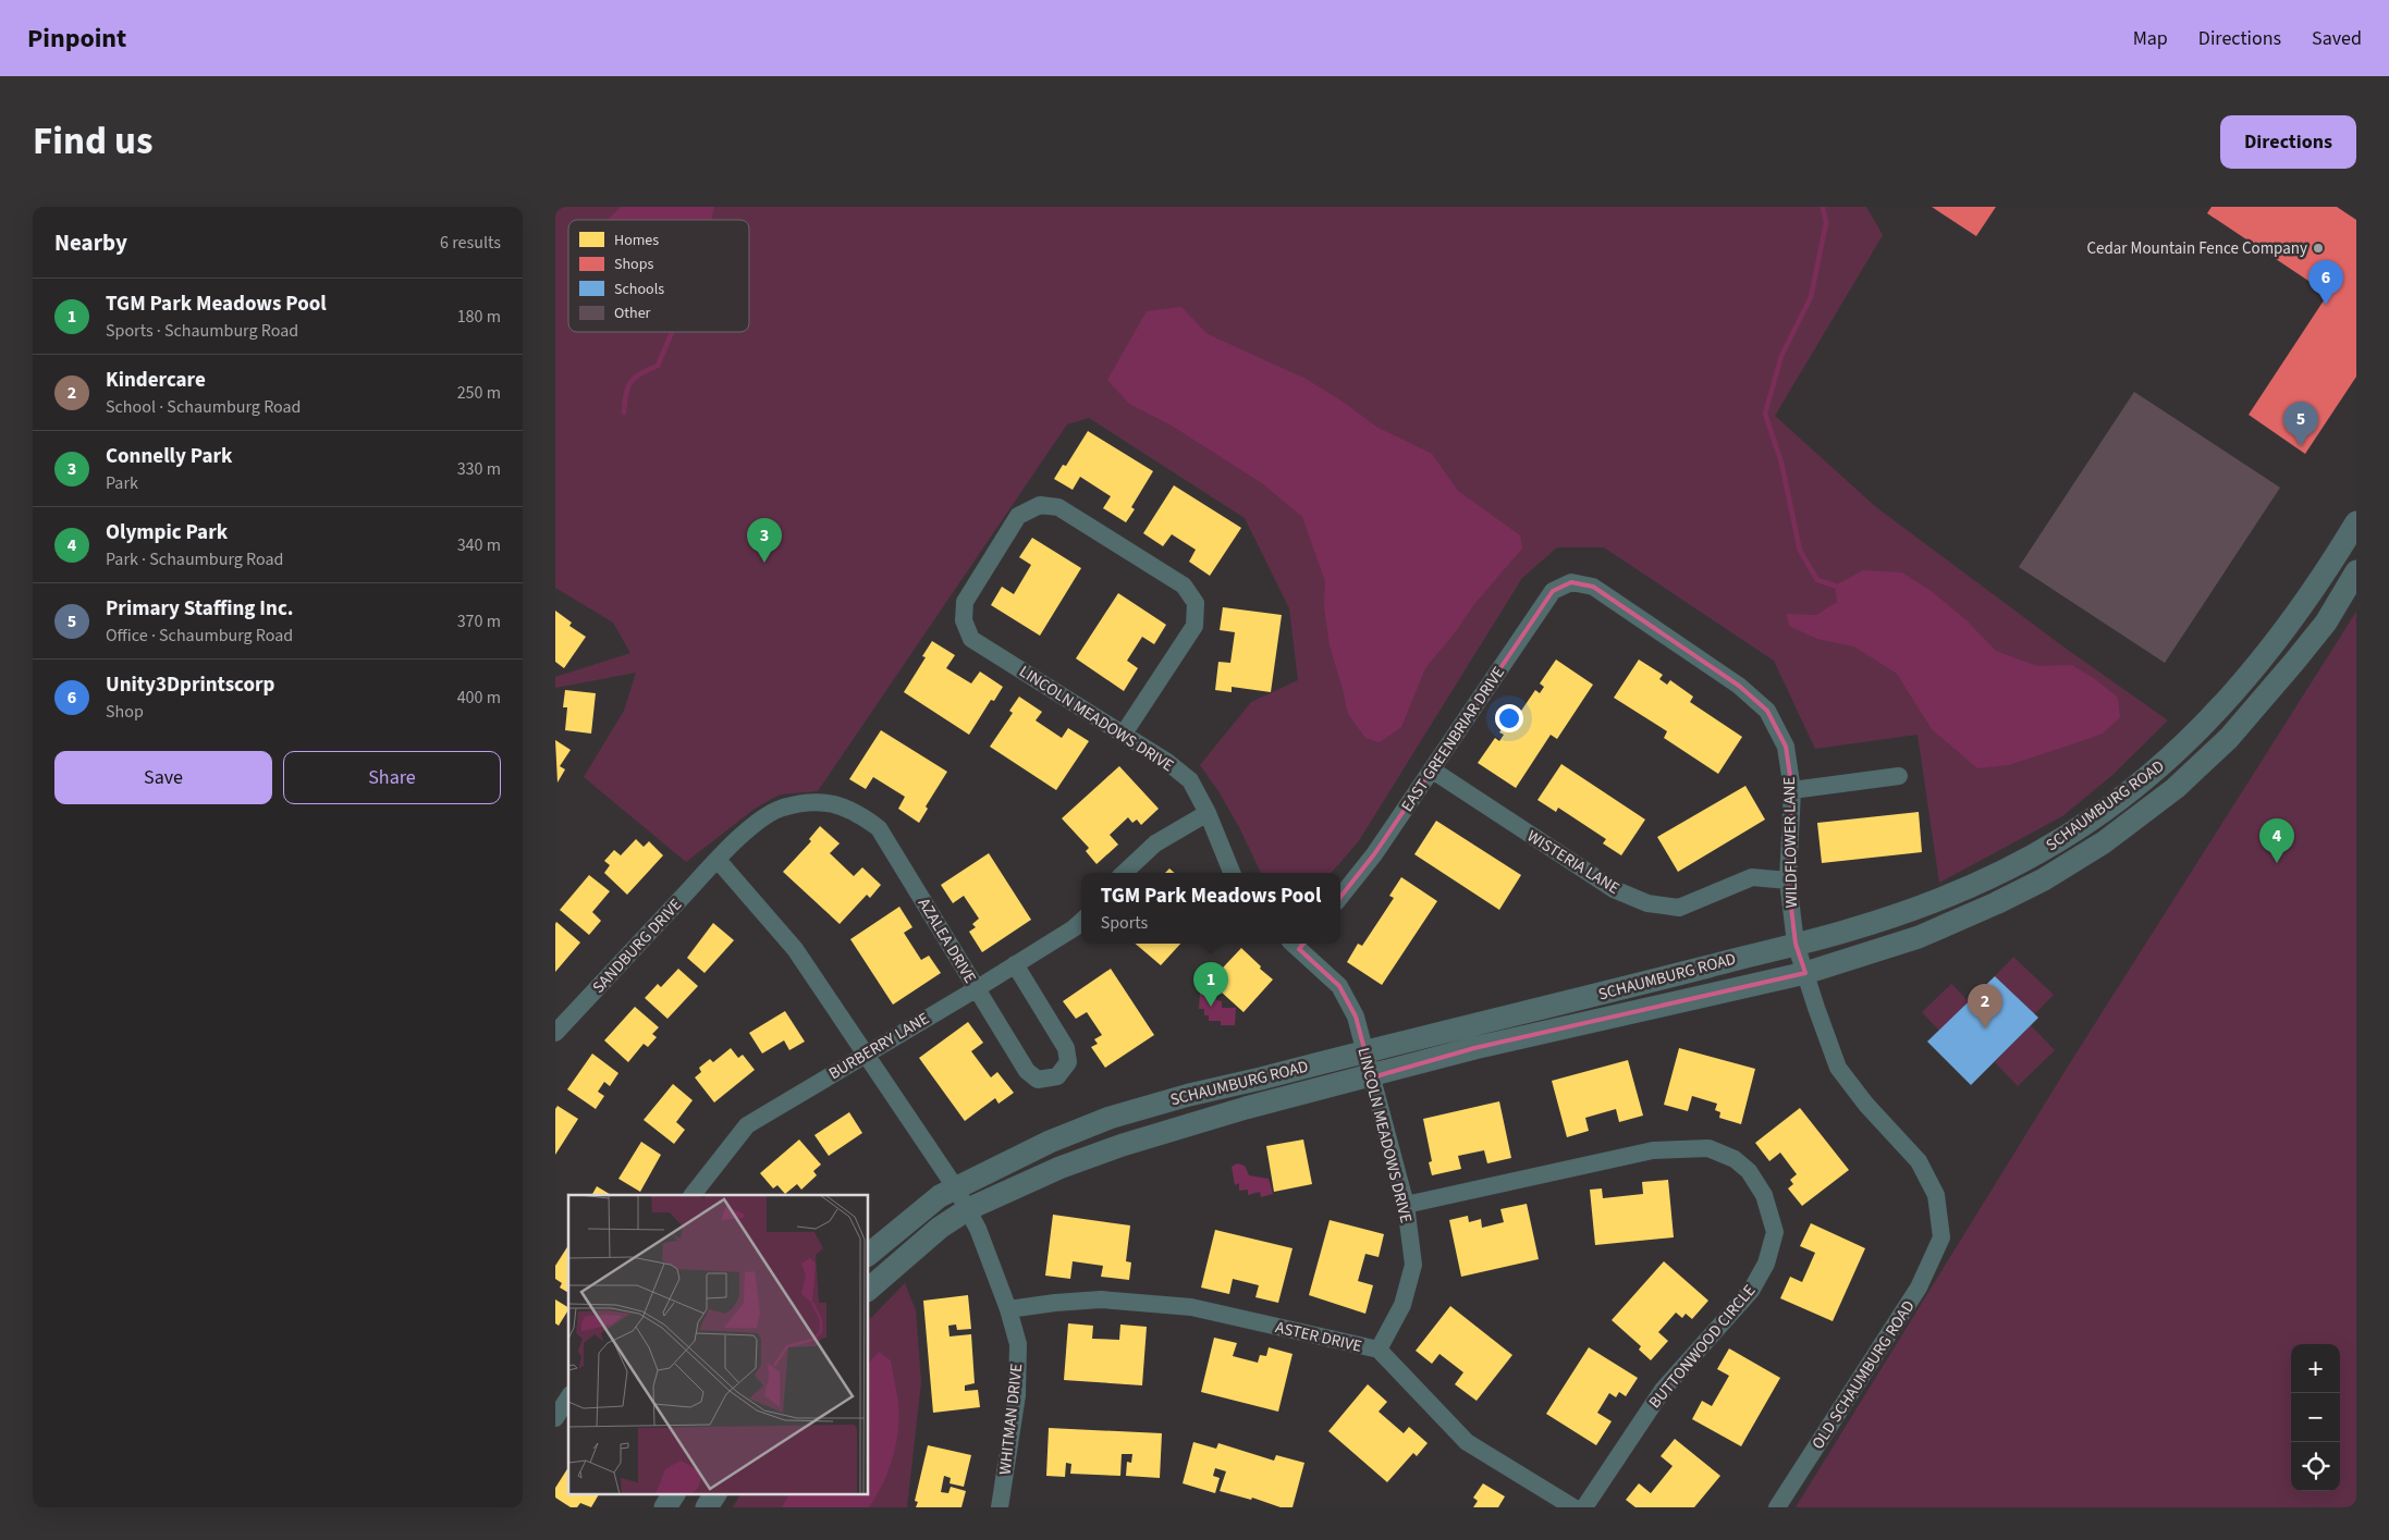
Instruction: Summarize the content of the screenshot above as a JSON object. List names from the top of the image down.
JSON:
{
  "streets": {
    "street": [
      "LINCOLN MEADOWS DRIVE",
      "EAST GREENBRIAR DRIVE",
      "SCHAUMBURG ROAD",
      "WILDFLOWER LANE",
      "WISTERIA LANE",
      "AZALEA DRIVE",
      "SANDBURG DRIVE",
      "BURBERRY LANE",
      "ASTER DRIVE",
      "BUTTONWOOD CIRCLE",
      "OLD SCHAUMBURG ROAD",
      "WHITMAN DRIVE"
    ]
  },
  "crossings": [
    ["LINCOLN MEADOWS DRIVE", "SCHAUMBURG ROAD"],
    ["LINCOLN MEADOWS DRIVE", "ASTER DRIVE"],
    ["LINCOLN MEADOWS DRIVE", "BUTTONWOOD CIRCLE"],
    ["EAST GREENBRIAR DRIVE", "WILDFLOWER LANE"],
    ["EAST GREENBRIAR DRIVE", "WISTERIA LANE"],
    ["SCHAUMBURG ROAD", "WILDFLOWER LANE"],
    ["SCHAUMBURG ROAD", "WHITMAN DRIVE"],
    ["WILDFLOWER LANE", "WISTERIA LANE"],
    ["WILDFLOWER LANE", "OLD SCHAUMBURG ROAD"],
    ["AZALEA DRIVE", "SANDBURG DRIVE"],
    ["AZALEA DRIVE", "BURBERRY LANE"],
    ["AZALEA DRIVE", "WHITMAN DRIVE"],
    ["SANDBURG DRIVE", "WHITMAN DRIVE"],
    ["BURBERRY LANE", "WHITMAN DRIVE"],
    ["ASTER DRIVE", "WHITMAN DRIVE"]
  ],
  "places": ["Cedar Mountain Fence Company"],
  "legend": [
    "Homes",
    "Shops",
    "Schools",
    "Other"
  ],
  "page": {
    "header": "Pinpoint",
    "nav": ["Map", "Directions", "Saved"],
    "title": "Find us",
    "buttons": [
      "Directions",
      ["Save", "Share"]
    ],
    "heading": ["Nearby", "6 results"],
    "pins": [
      "6",
      "5",
      "3",
      "4",
      "1",
      "2"
    ],
    "list": [
      {
        "mark": "1",
        "name": "TGM Park Meadows Pool",
        "note": "Sports · Schaumburg Road",
        "value": "180 m"
      },
      {
        "mark": "2",
        "name": "Kindercare",
        "note": "School · Schaumburg Road",
        "value": "250 m"
      },
      {
        "mark": "3",
        "name": "Connelly Park",
        "note": "Park",
        "value": "330 m"
      },
      {
        "mark": "4",
        "name": "Olympic Park",
        "note": "Park · Schaumburg Road",
        "value": "340 m"
      },
      {
        "mark": "5",
        "name": "Primary Staffing Inc.",
        "note": "Office · Schaumburg Road",
        "value": "370 m"
      },
      {
        "mark": "6",
        "name": "Unity3Dprintscorp",
        "note": "Shop",
        "value": "400 m"
      }
    ],
    "popup": ["TGM Park Meadows Pool", "Sports"],
    "map_buttons": ["+", "−"]
  }
}
